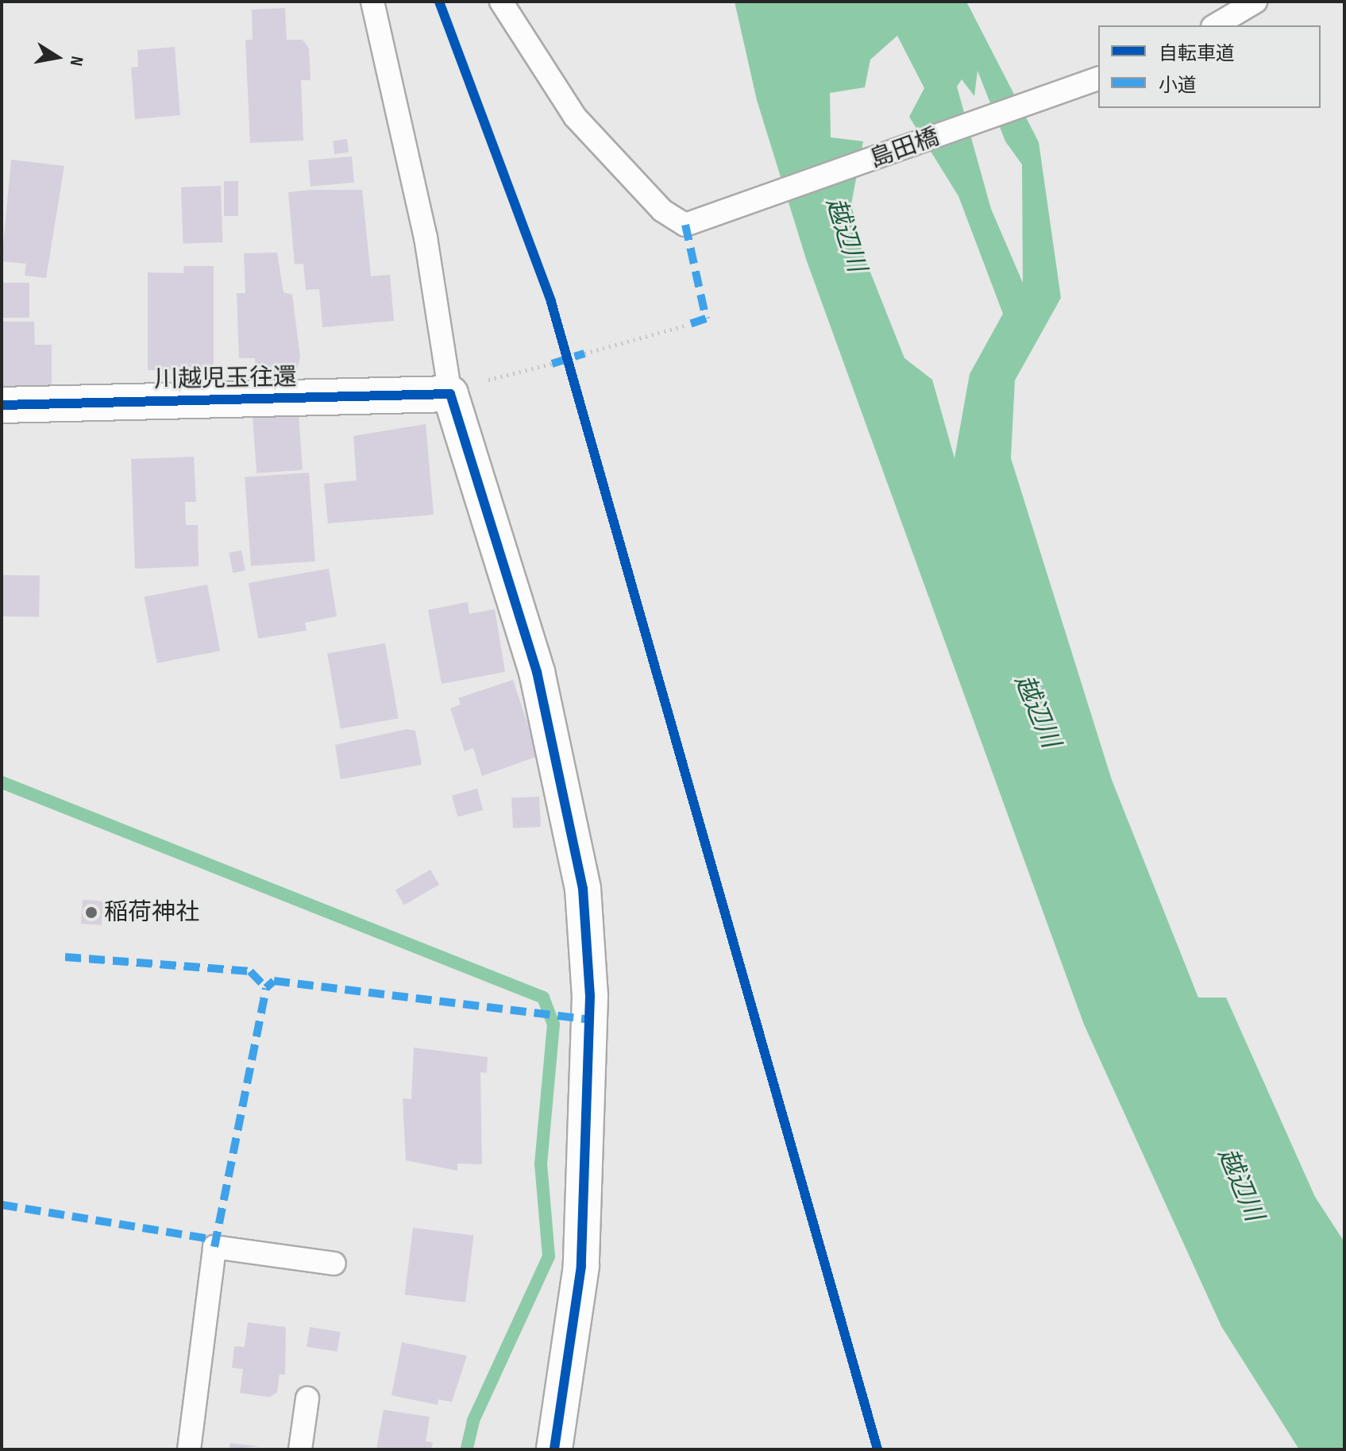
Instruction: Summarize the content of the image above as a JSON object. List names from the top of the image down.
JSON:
{
  "streets": {
    "street": ["川越児玉往還"],
    "lane": ["島田橋"]
  },
  "water": ["越辺川"],
  "places": ["稲荷神社"],
  "legend": ["自転車道", "小道"],
  "north": "right"
}
